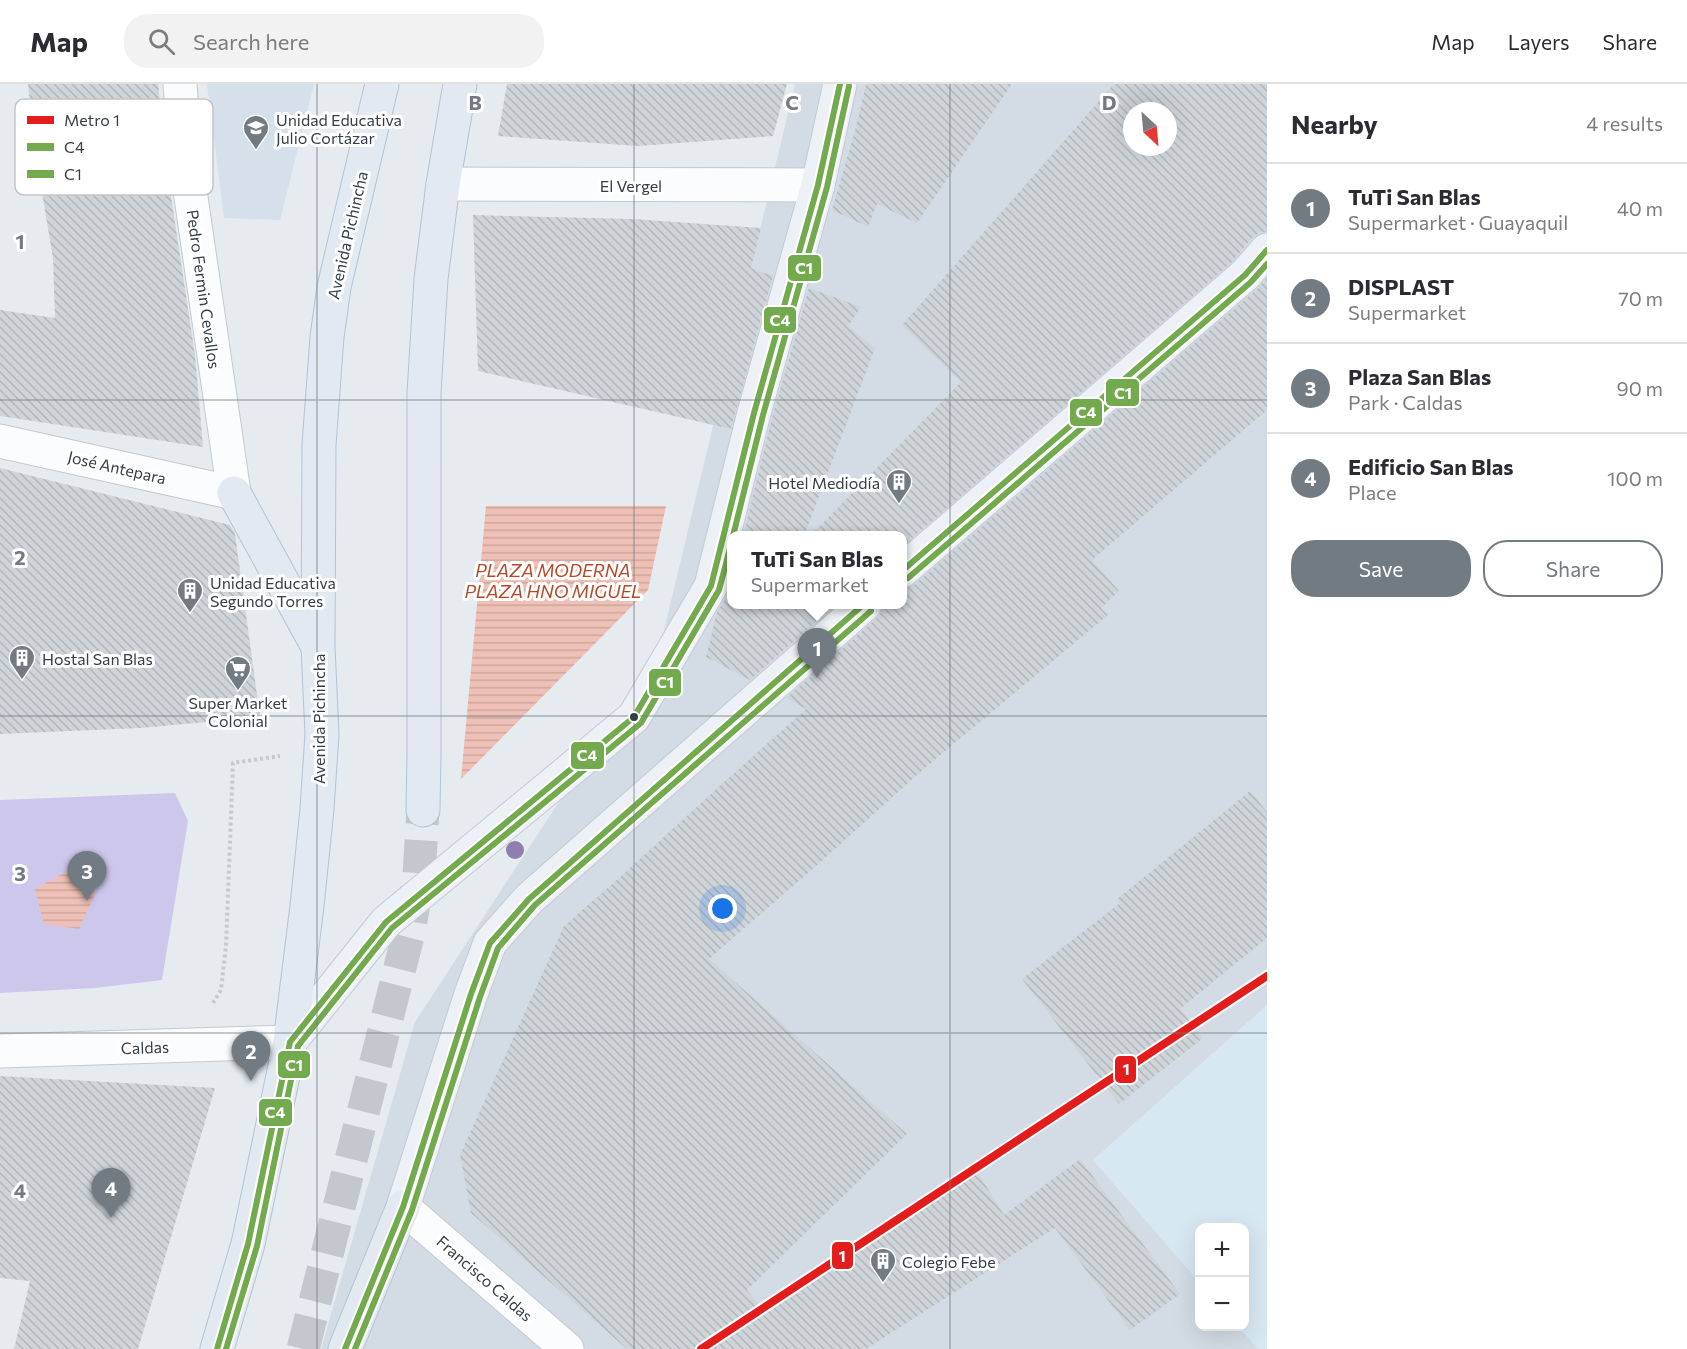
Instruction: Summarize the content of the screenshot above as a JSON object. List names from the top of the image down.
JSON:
{
  "streets": {
    "main road": ["Avenida Pichincha"],
    "street": [
      "El Vergel",
      "Pedro Fermin Cevallos",
      "José Antepara",
      "Caldas",
      "Francisco Caldas"
    ]
  },
  "crossings": [
    ["Avenida Pichincha", "Caldas"],
    ["Pedro Fermin Cevallos", "José Antepara"]
  ],
  "water": ["PLAZA MODERNA PLAZA HNO MIGUEL"],
  "places": {
    "school or university": ["Unidad Educativa Julio Cortázar"],
    "building": [
      "Hotel Mediodía",
      "Unidad Educativa Segundo Torres",
      "Hostal San Blas",
      "Colegio Febe"
    ],
    "supermarket": ["Super Market Colonial"]
  },
  "lines": ["transit line C4", "transit line C1", "metro line 1"],
  "legend": ["Metro 1", "C4", "C1"],
  "north": "bottom right",
  "page": {
    "header": "Map",
    "search": "Search here",
    "nav": ["Map", "Layers", "Share"],
    "heading": ["Nearby", "4 results"],
    "list": [
      {
        "mark": "1",
        "name": "TuTi San Blas",
        "note": "Supermarket · Guayaquil",
        "value": "40 m"
      },
      {
        "mark": "2",
        "name": "DISPLAST",
        "note": "Supermarket",
        "value": "70 m"
      },
      {
        "mark": "3",
        "name": "Plaza San Blas",
        "note": "Park · Caldas",
        "value": "90 m"
      },
      {
        "mark": "4",
        "name": "Edificio San Blas",
        "note": "Place",
        "value": "100 m"
      }
    ],
    "buttons": ["Save", "Share"],
    "popup": ["TuTi San Blas", "Supermarket"],
    "pins": [
      "1",
      "3",
      "2",
      "4"
    ],
    "map_buttons": ["+", "−"]
  },
  "grid": {
    "columns": ["B", "C", "D"],
    "rows": [
      "1",
      "2",
      "3",
      "4"
    ]
  }
}
